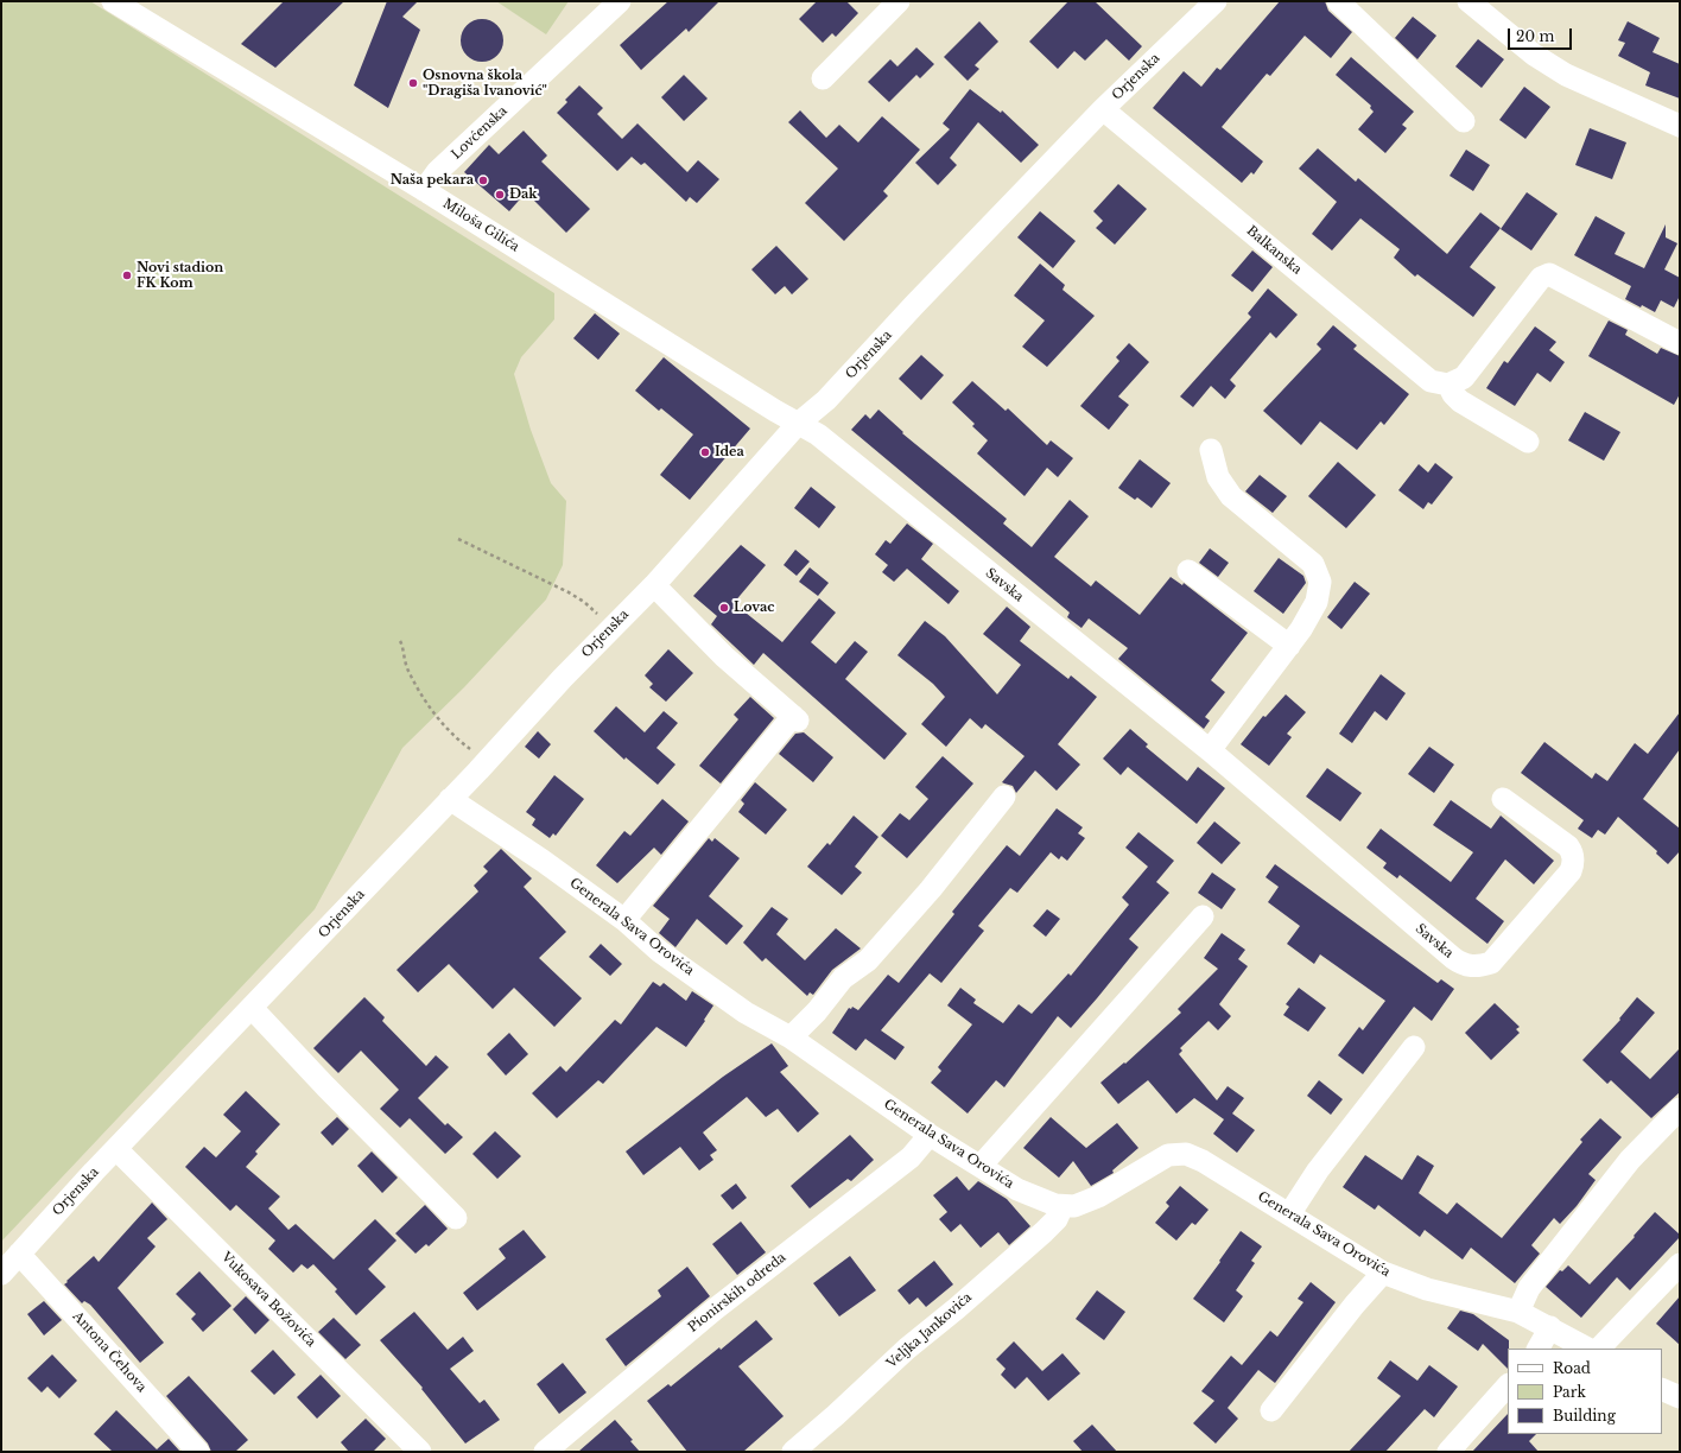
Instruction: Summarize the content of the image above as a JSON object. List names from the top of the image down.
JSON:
{
  "streets": {
    "street": [
      "Orjenska",
      "Lovćenska",
      "Miloša Gilića",
      "Balkanska",
      "Savska",
      "Generala Sava Orovića",
      "Pionirskih odreda",
      "Vukosava Božovića",
      "Veljka Jankovića",
      "Antona Čehova"
    ]
  },
  "crossings": [
    ["Orjenska", "Miloša Gilića"],
    ["Orjenska", "Balkanska"],
    ["Orjenska", "Savska"],
    ["Orjenska", "Generala Sava Orovića"],
    ["Orjenska", "Vukosava Božovića"],
    ["Orjenska", "Antona Čehova"],
    ["Lovćenska", "Miloša Gilića"],
    ["Miloša Gilića", "Savska"],
    ["Generala Sava Orovića", "Pionirskih odreda"],
    ["Generala Sava Orovića", "Veljka Jankovića"]
  ],
  "places": [
    "Osnovna škola \"Dragiša Ivanović\"",
    "Naša pekara",
    "Đak",
    "Novi stadion FK Kom",
    "Idea",
    "Lovac"
  ],
  "legend": ["Road", "Park", "Building"],
  "scale_bar": "20 m"
}
